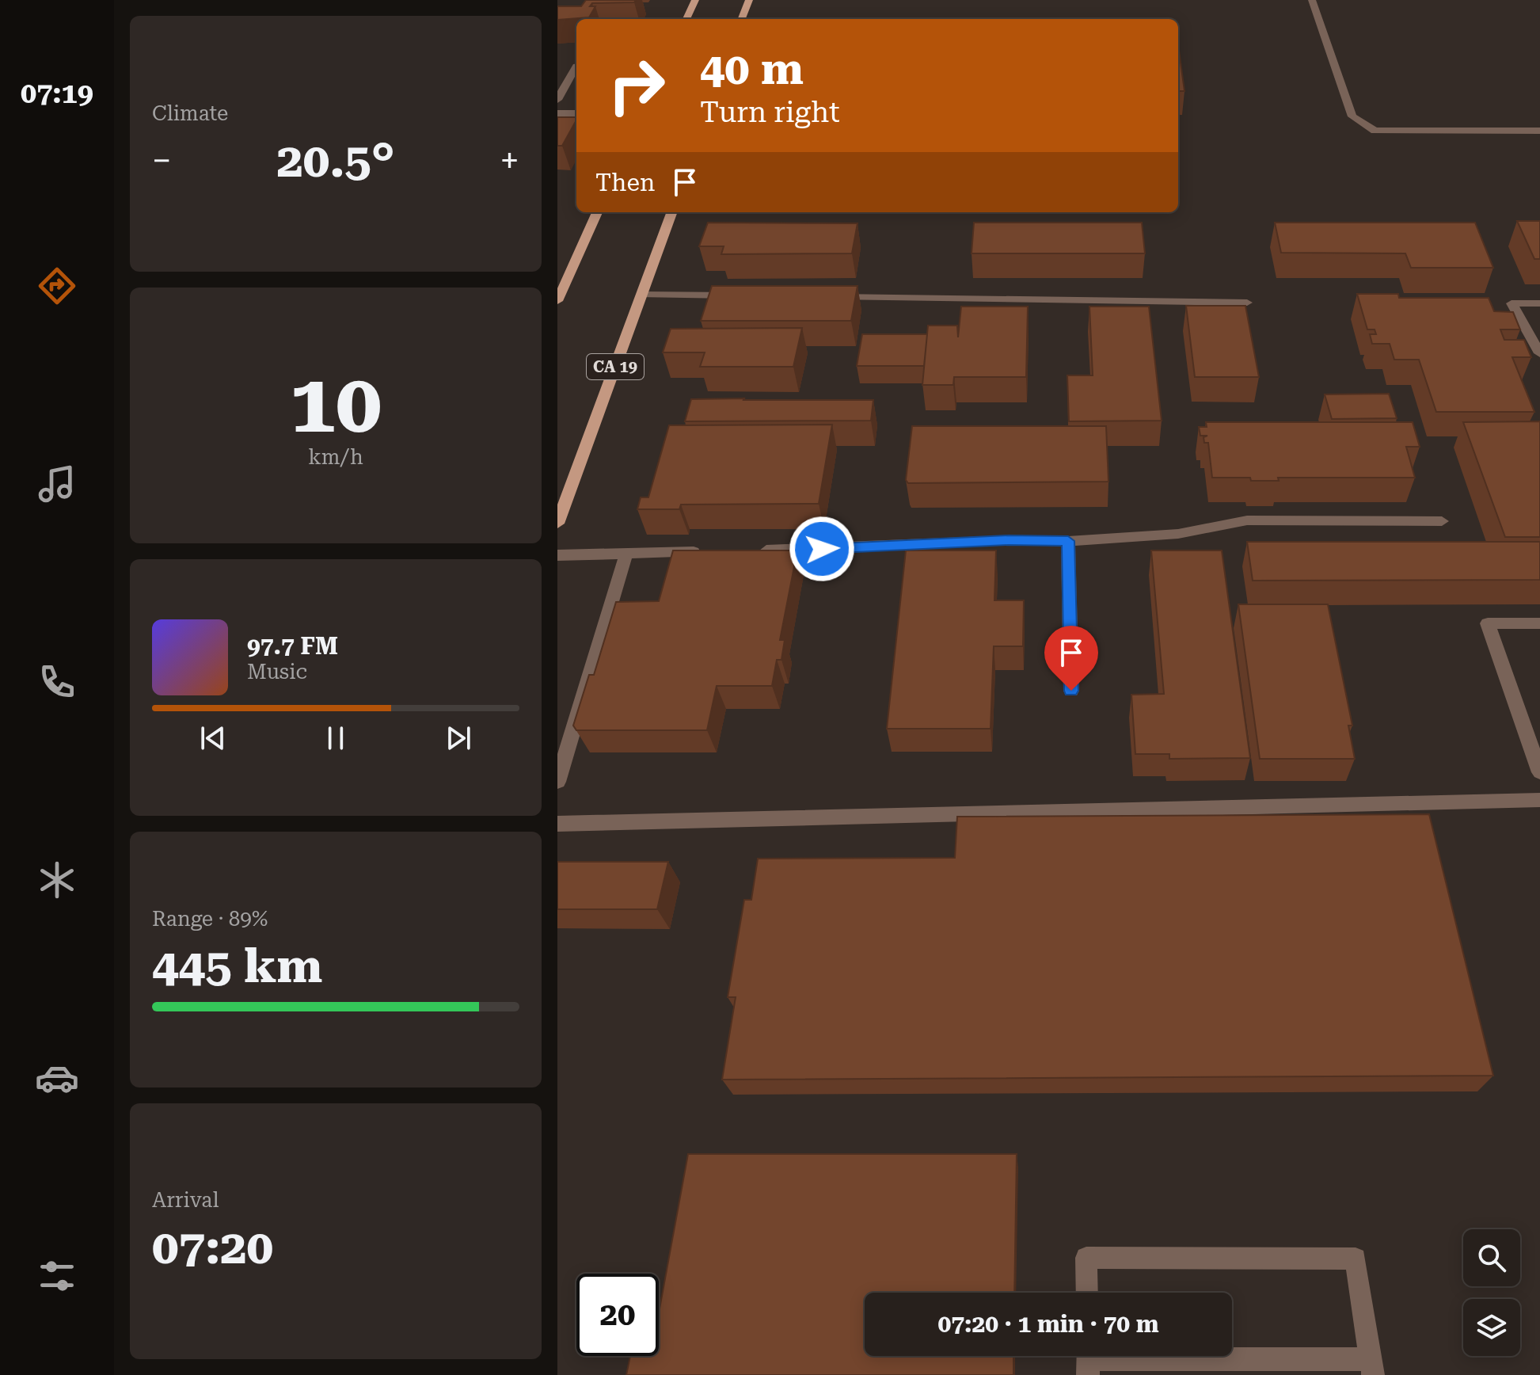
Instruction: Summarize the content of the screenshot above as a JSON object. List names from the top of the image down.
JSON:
{
  "streets": {
    "main road": ["CA 19"]
  },
  "page": {
    "tabs": "07:19",
    "tile": [
      "Climate",
      ["10", "km/h"],
      ["Range · 89%", "445 km"],
      ["Arrival", "07:20"]
    ],
    "turn": ["40 m", "Turn right"],
    "heat": ["−", "20.5°", "+"],
    "then": "Then",
    "song": ["97.7 FM", "Music"],
    "limit": "20",
    "trip": "07:20 · 1 min · 70 m"
  }
}
